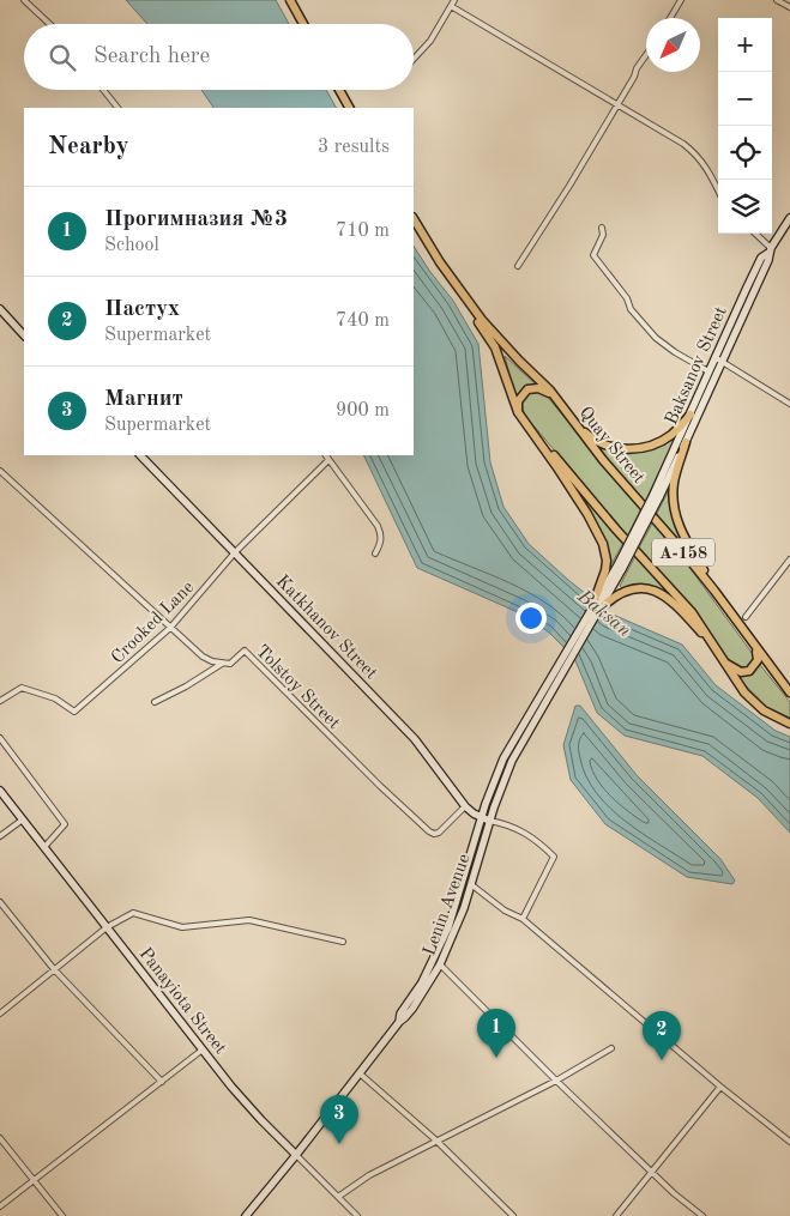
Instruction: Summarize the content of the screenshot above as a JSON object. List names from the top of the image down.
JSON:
{
  "streets": {
    "main road": [
      "Baksanov Street",
      "Quay Street",
      "А-158",
      "Katkhanov Street",
      "Lenin Avenue",
      "Panayiota Street"
    ],
    "street": ["Crooked Lane", "Tolstoy Street"]
  },
  "crossings": [
    ["Quay Street", "А-158"],
    ["Crooked Lane", "Katkhanov Street"],
    ["Katkhanov Street", "Tolstoy Street"],
    ["Katkhanov Street", "Lenin Avenue"],
    ["Lenin Avenue", "Panayiota Street"]
  ],
  "water": ["Baksan"],
  "north": "bottom left",
  "page": {
    "map_buttons": ["+", "−"],
    "search": "Search here",
    "heading": ["Nearby", "3 results"],
    "list": [
      {
        "mark": "1",
        "name": "Прогимназия №3",
        "note": "School",
        "value": "710 m"
      },
      {
        "mark": "2",
        "name": "Пастух",
        "note": "Supermarket",
        "value": "740 m"
      },
      {
        "mark": "3",
        "name": "Магнит",
        "note": "Supermarket",
        "value": "900 m"
      }
    ],
    "pins": ["1", "2", "3"]
  }
}
